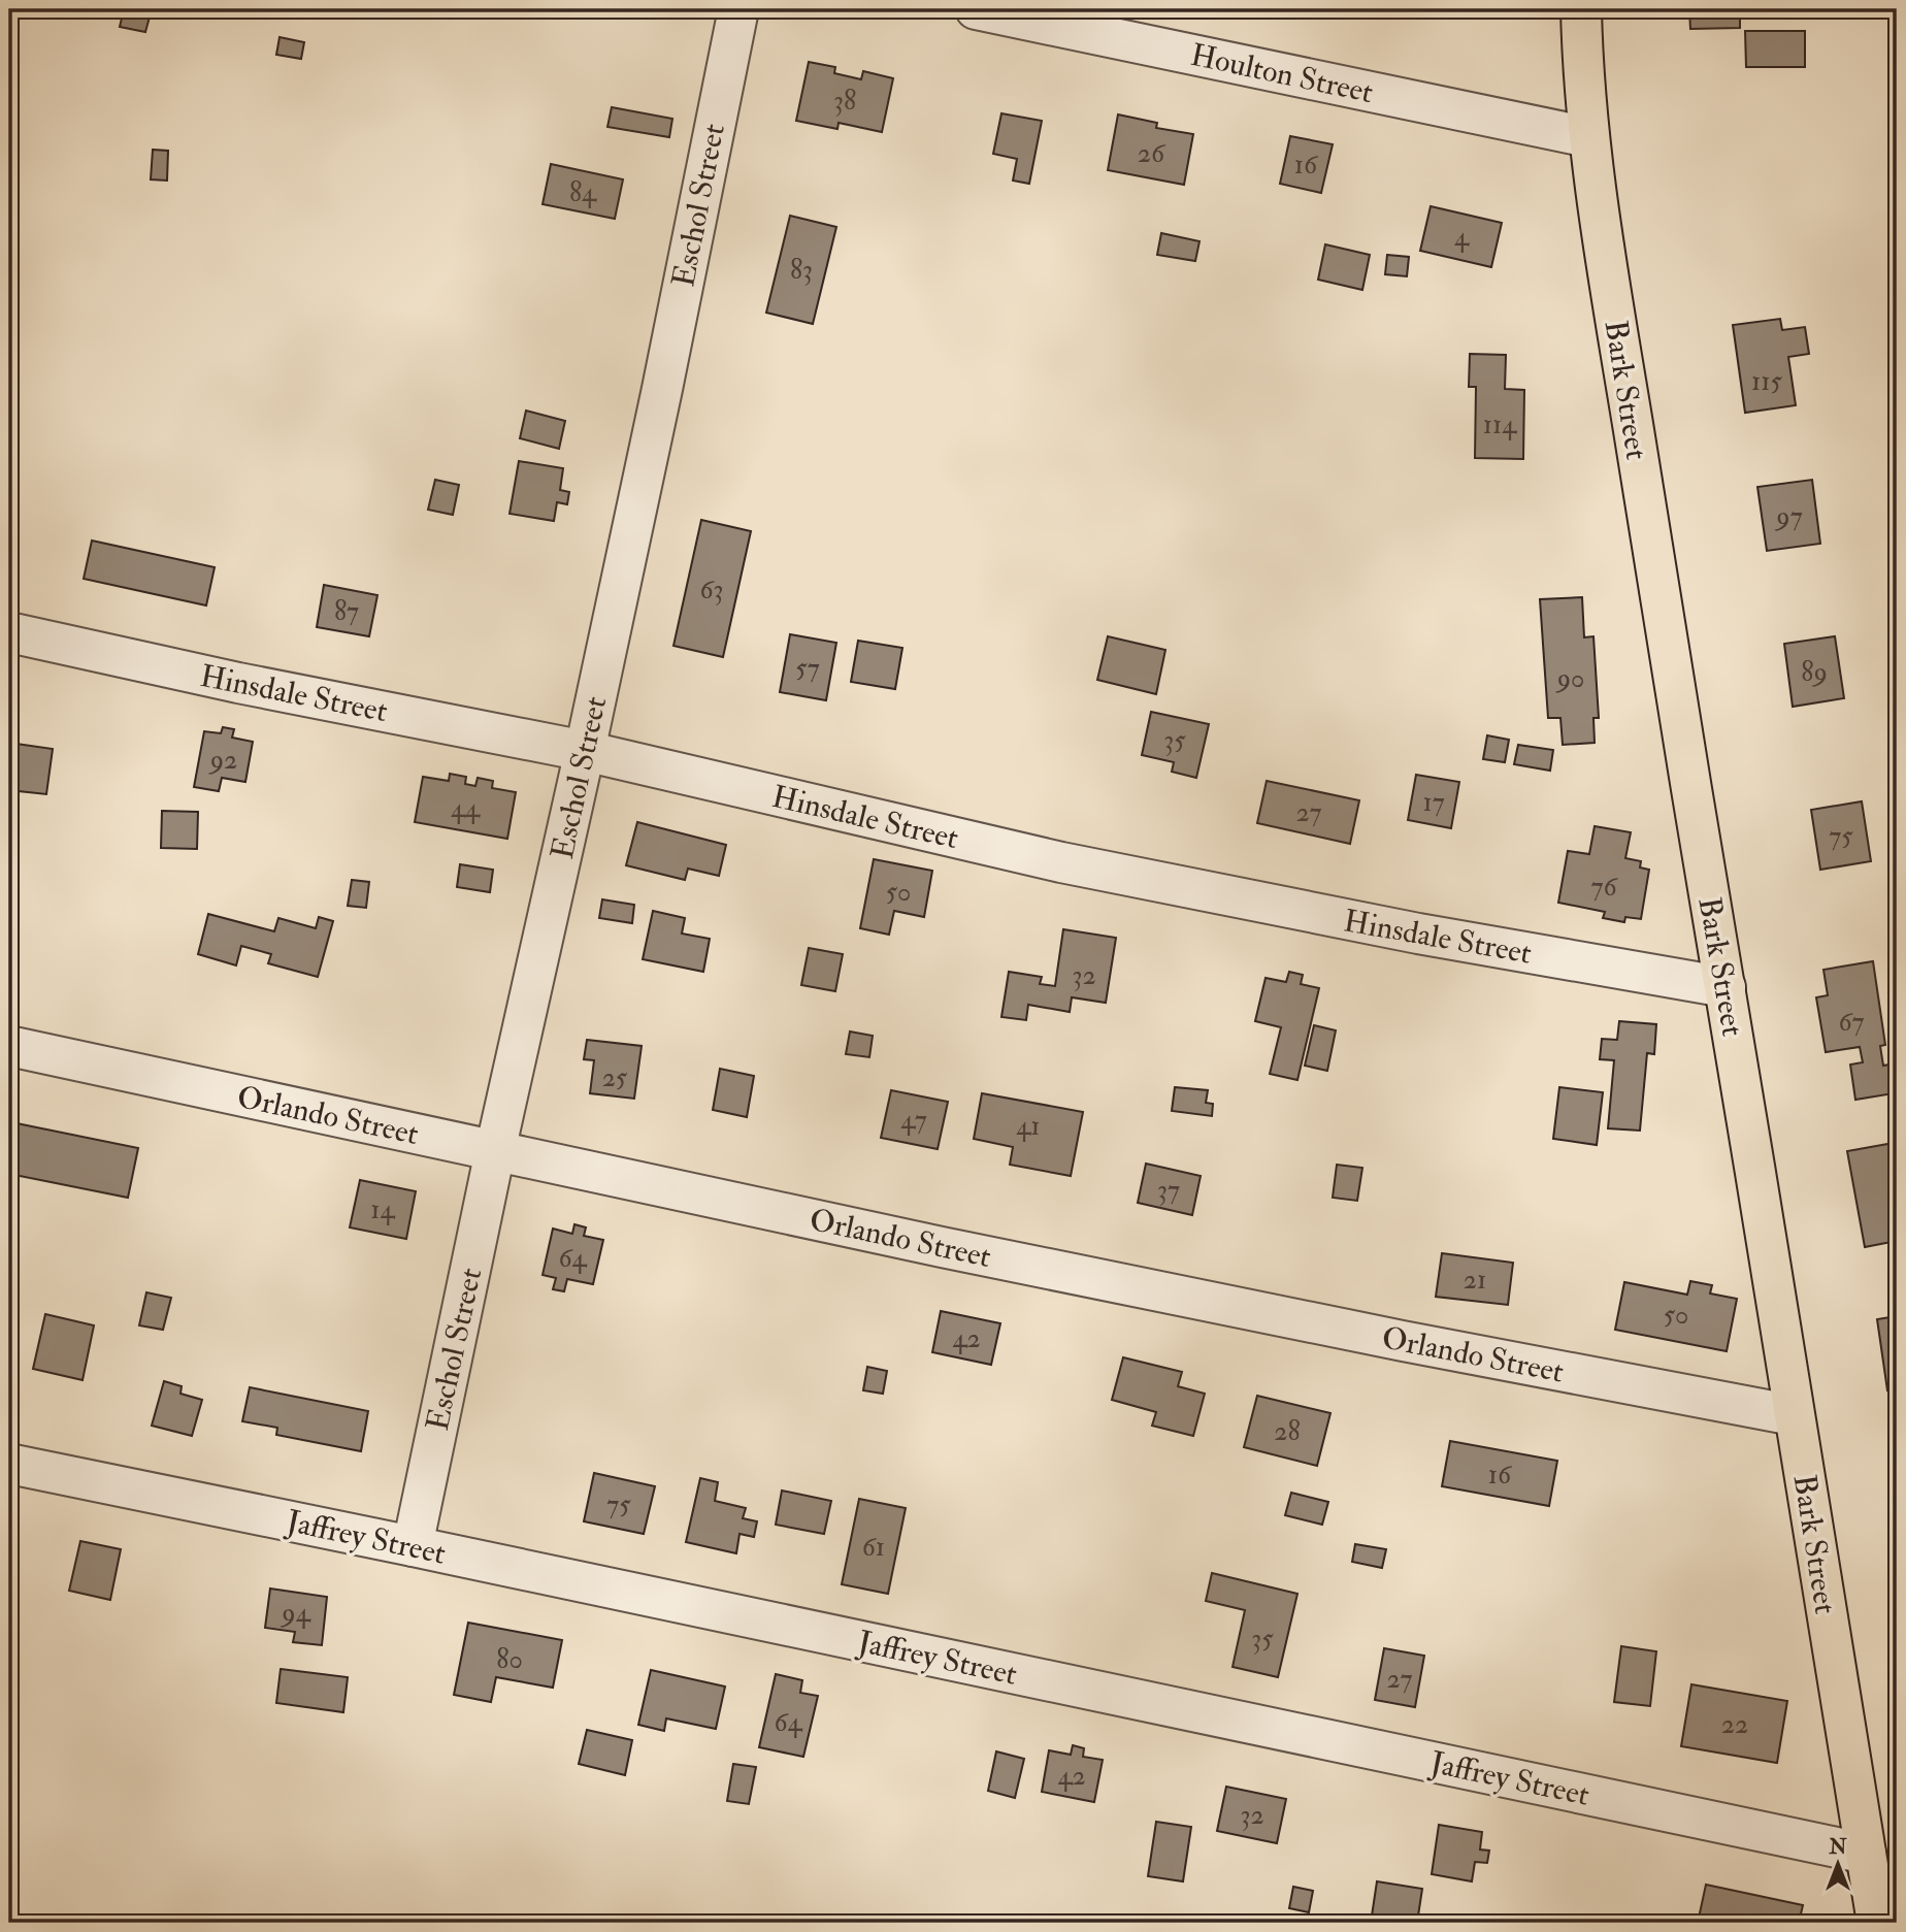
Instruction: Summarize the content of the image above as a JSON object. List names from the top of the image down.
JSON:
{
  "streets": {
    "main road": ["Bark Street"],
    "street": [
      "Houlton Street",
      "Eschol Street",
      "Hinsdale Street",
      "Orlando Street",
      "Jaffrey Street"
    ]
  },
  "crossings": [
    ["Houlton Street", "Bark Street"],
    ["Eschol Street", "Hinsdale Street"],
    ["Eschol Street", "Orlando Street"],
    ["Eschol Street", "Jaffrey Street"],
    ["Bark Street", "Hinsdale Street"],
    ["Bark Street", "Orlando Street"],
    ["Bark Street", "Jaffrey Street"]
  ],
  "house_numbers": [
    "38",
    "26",
    "16",
    "84",
    "4",
    "83",
    "115",
    "114",
    "97",
    "63",
    "87",
    "57",
    "89",
    "90",
    "35",
    "92",
    "17",
    "44",
    "27",
    "75",
    "76",
    "50",
    "32",
    "67",
    "25",
    "47",
    "41",
    "37",
    "14",
    "64",
    "21",
    "50",
    "42",
    "28",
    "16",
    "75",
    "61",
    "94",
    "35",
    "80",
    "27",
    "64",
    "22",
    "42",
    "32"
  ],
  "north": "top"
}
